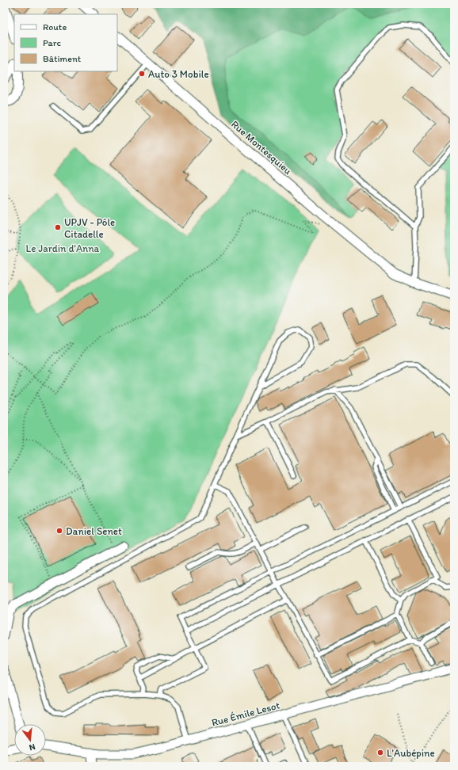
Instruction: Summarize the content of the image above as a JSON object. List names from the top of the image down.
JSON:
{
  "streets": {
    "street": ["Rue Montesquieu", "Rue Émile Lesot"]
  },
  "parks": ["Le Jardin d'Anna"],
  "places": [
    "Auto 3 Mobile",
    "UPJV - Pôle Citadelle",
    "Daniel Senet",
    "L'Aubépine"
  ],
  "legend": ["Route", "Parc", "Bâtiment"],
  "north": "bottom"
}
